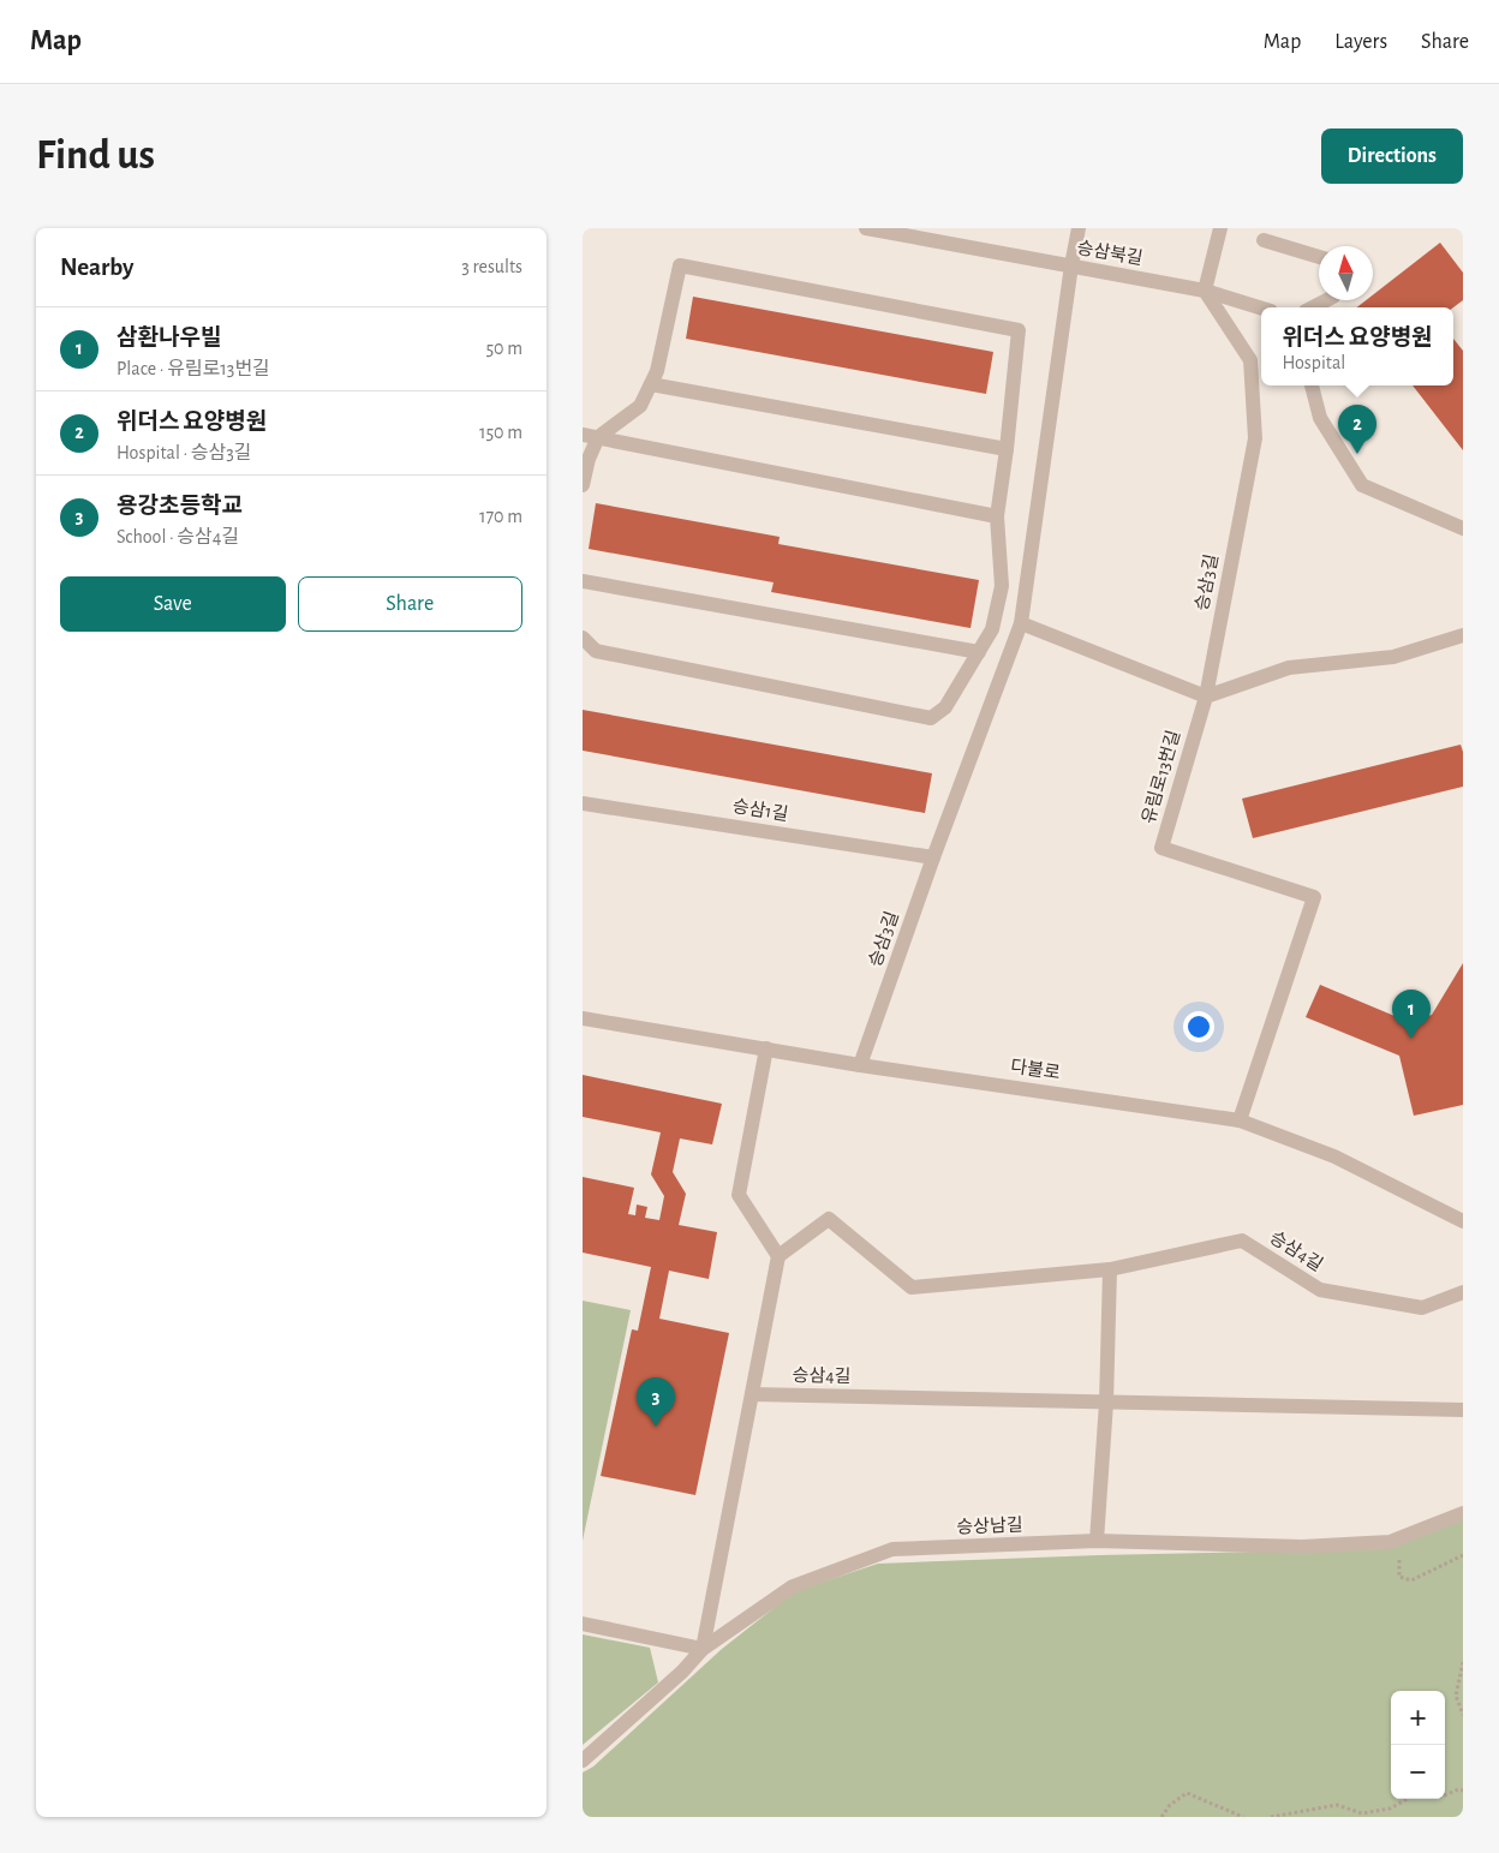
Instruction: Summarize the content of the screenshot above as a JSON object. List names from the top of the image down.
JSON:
{
  "streets": {
    "street": [
      "승삼북길",
      "승삼3길",
      "유림로13번길",
      "승삼1길",
      "다불로",
      "승삼4길",
      "승상남길"
    ]
  },
  "crossings": [
    ["승삼북길", "승삼3길"],
    ["승삼3길", "유림로13번길"],
    ["승삼3길", "승삼1길"],
    ["승삼3길", "다불로"],
    ["유림로13번길", "다불로"]
  ],
  "north": "top",
  "page": {
    "header": "Map",
    "nav": ["Map", "Layers", "Share"],
    "buttons": [
      "Directions",
      ["Save", "Share"]
    ],
    "title": "Find us",
    "heading": ["Nearby", "3 results"],
    "list": [
      {
        "mark": "1",
        "name": "삼환나우빌",
        "note": "Place · 유림로13번길",
        "value": "50 m"
      },
      {
        "mark": "2",
        "name": "위더스 요양병원",
        "note": "Hospital · 승삼3길",
        "value": "150 m"
      },
      {
        "mark": "3",
        "name": "용강초등학교",
        "note": "School · 승삼4길",
        "value": "170 m"
      }
    ],
    "popup": ["위더스 요양병원", "Hospital"],
    "pins": ["2", "1", "3"],
    "map_buttons": ["+", "−"]
  }
}
